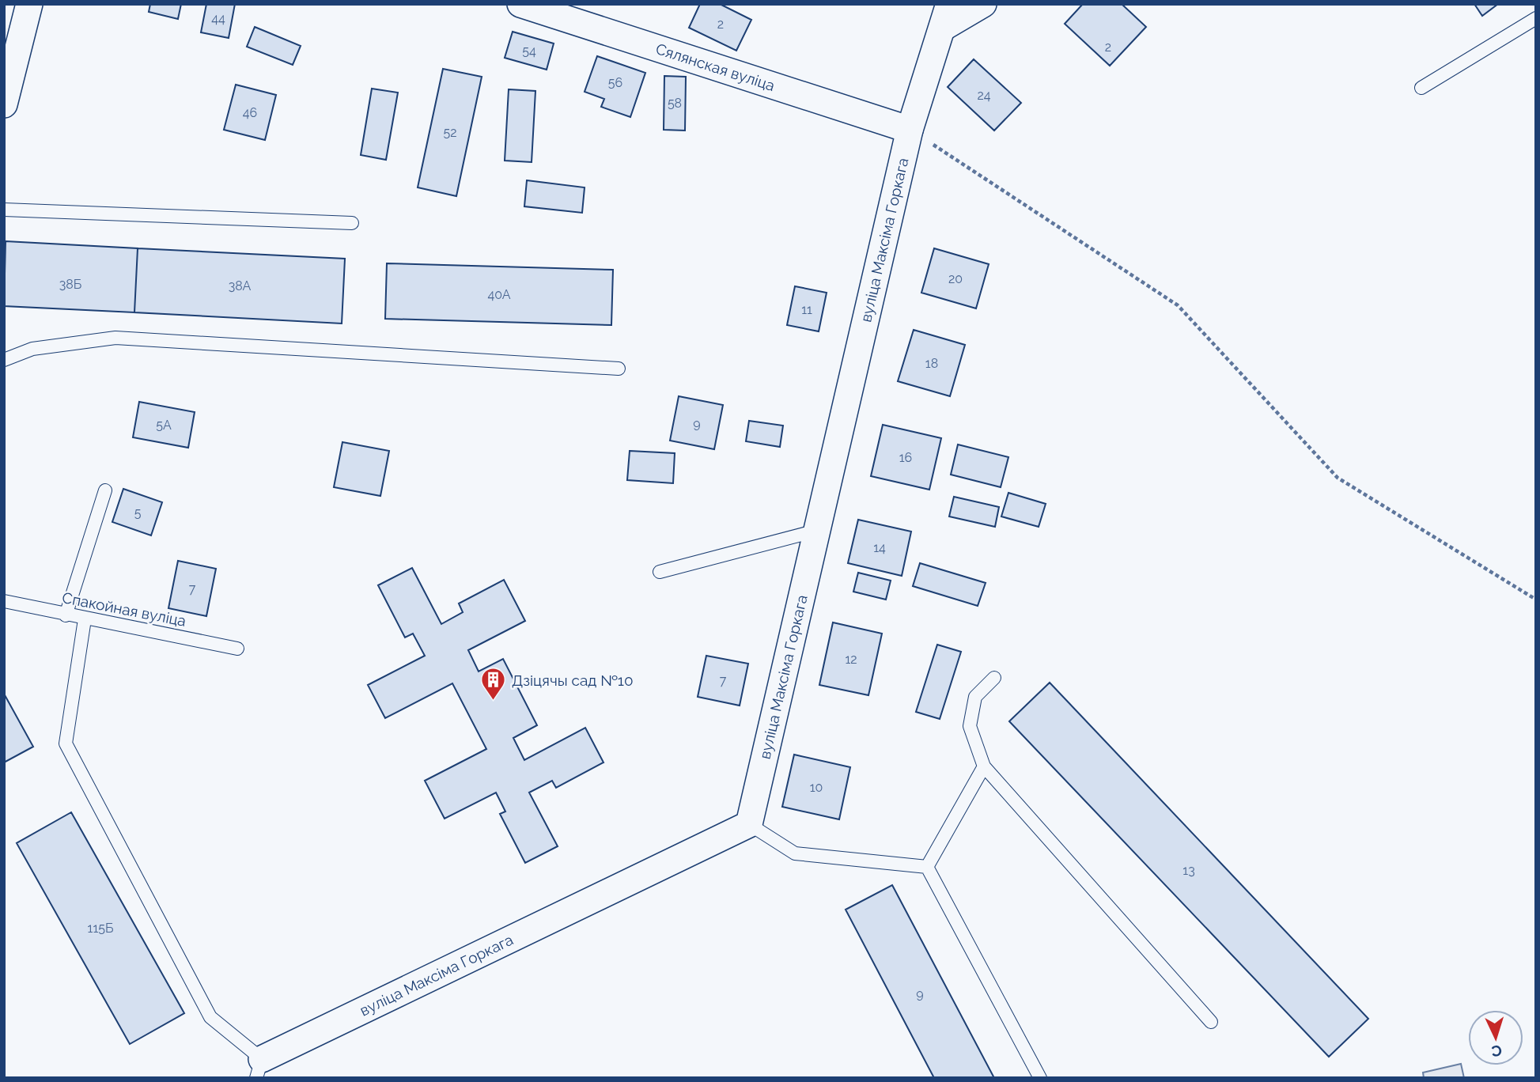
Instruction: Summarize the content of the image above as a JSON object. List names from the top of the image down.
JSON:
{
  "streets": {
    "street": ["Сялянская вуліца", "вуліца Максіма Горкага"],
    "lane": ["Спакойная вуліца"]
  },
  "crossings": [
    ["Сялянская вуліца", "вуліца Максіма Горкага"]
  ],
  "places": {
    "building": ["Дзіцячы сад №10"]
  },
  "house_numbers": [
    "44",
    "2",
    "2",
    "54",
    "56",
    "24",
    "58",
    "46",
    "52",
    "20",
    "38Б",
    "38А",
    "40А",
    "11",
    "18",
    "9",
    "5А",
    "16",
    "5",
    "14",
    "7",
    "12",
    "7",
    "10",
    "13",
    "115Б",
    "9"
  ],
  "north": "bottom"
}
